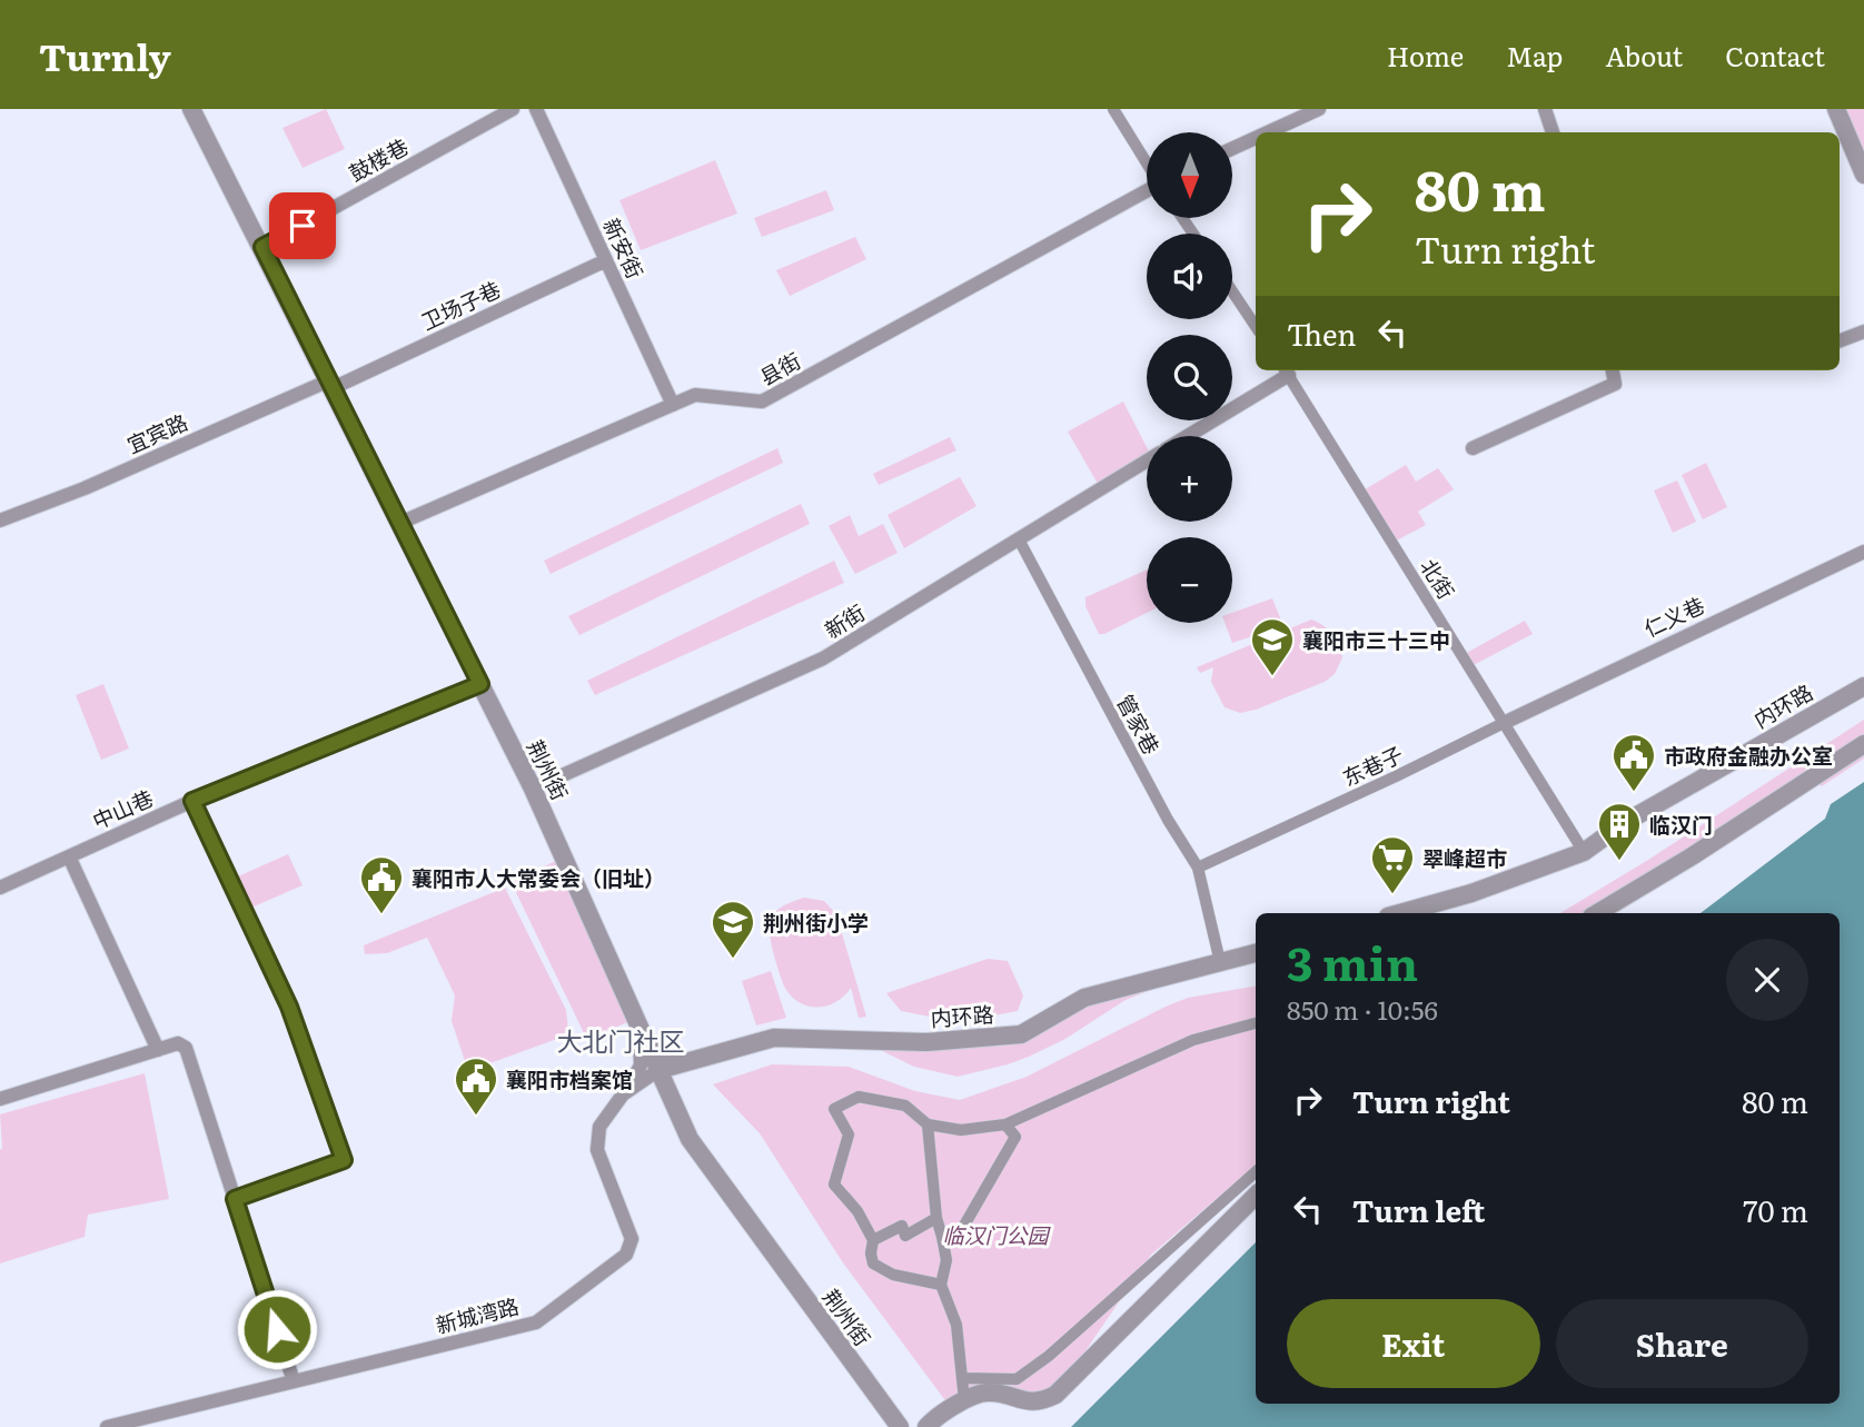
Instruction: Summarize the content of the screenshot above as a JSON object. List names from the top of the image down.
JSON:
{
  "streets": {
    "street": [
      "鼓楼巷",
      "新安街",
      "卫场子巷",
      "县街",
      "宜宾路",
      "北街",
      "仁义巷",
      "新街",
      "内环路",
      "管家巷",
      "东巷子",
      "荆州街",
      "中山巷",
      "新城湾路"
    ]
  },
  "crossings": [
    ["鼓楼巷", "荆州街"],
    ["新安街", "卫场子巷"],
    ["新安街", "县街"],
    ["卫场子巷", "宜宾路"],
    ["卫场子巷", "荆州街"],
    ["县街", "荆州街"],
    ["宜宾路", "荆州街"],
    ["北街", "仁义巷"],
    ["北街", "内环路"],
    ["北街", "东巷子"],
    ["仁义巷", "东巷子"],
    ["新街", "管家巷"],
    ["新街", "荆州街"],
    ["内环路", "管家巷"],
    ["内环路", "荆州街"],
    ["内环路", "新城湾路"],
    ["管家巷", "东巷子"],
    ["荆州街", "中山巷"],
    ["荆州街", "新城湾路"]
  ],
  "districts": ["大北门社区"],
  "parks": ["临汉门公园"],
  "places": {
    "school or university": ["襄阳市三十三中", "荆州街小学"],
    "public building": ["市政府金融办公室", "襄阳市人大常委会（旧址）", "襄阳市档案馆"],
    "building": ["临汉门"],
    "supermarket": ["翠峰超市"]
  },
  "north": "bottom",
  "page": {
    "header": "Turnly",
    "nav": [
      "Home",
      "Map",
      "About",
      "Contact"
    ],
    "map_buttons": ["+", "−"],
    "turn": ["80 m", "Turn right"],
    "then": "Then",
    "heading": ["3 min", "850 m · 10:56"],
    "list": [
      {
        "name": "Turn right",
        "value": "80 m"
      },
      {
        "name": "Turn left",
        "value": "70 m"
      }
    ],
    "buttons": ["Exit", "Share"]
  }
}
